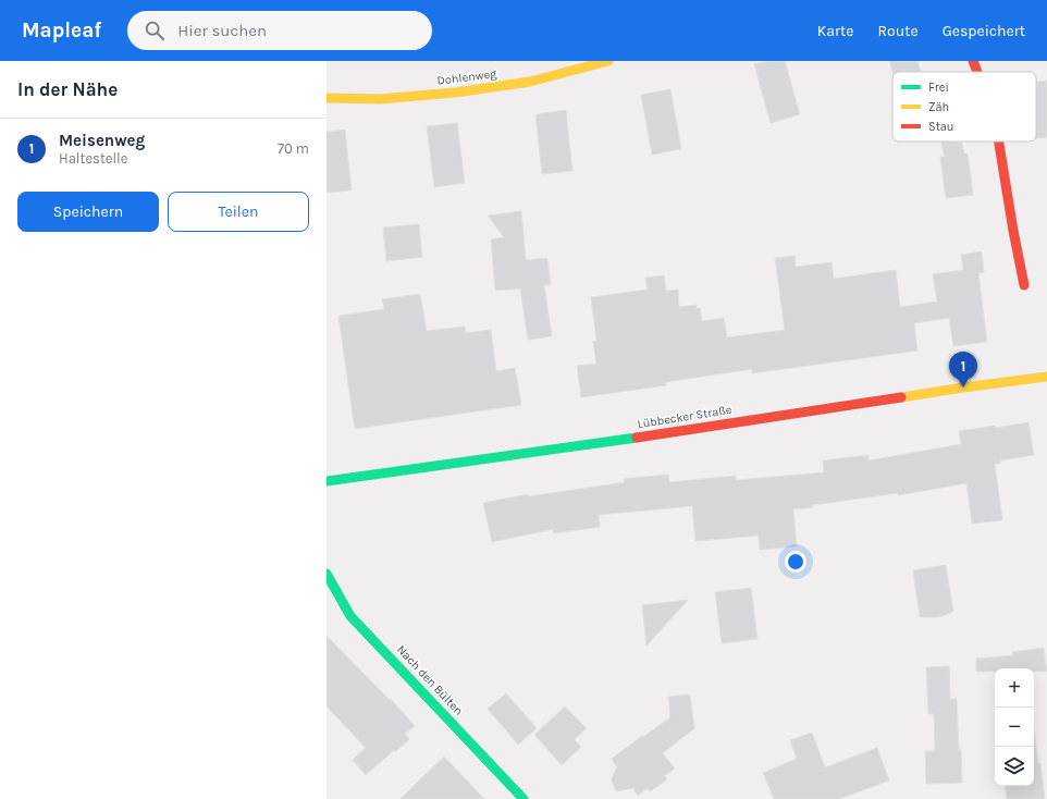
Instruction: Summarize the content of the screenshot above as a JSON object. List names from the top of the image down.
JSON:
{
  "streets": {
    "street": ["Dohlenweg", "Lübbecker Straße", "Nach den Bülten"]
  },
  "legend": ["Frei", "Zäh", "Stau"],
  "page": {
    "header": "Mapleaf",
    "search": "Hier suchen",
    "nav": ["Karte", "Route", "Gespeichert"],
    "heading": "In der Nähe",
    "list": [
      {
        "mark": "1",
        "name": "Meisenweg",
        "note": "Haltestelle",
        "value": "70 m"
      }
    ],
    "buttons": ["Speichern", "Teilen"],
    "pins": "1",
    "map_buttons": ["+", "−"]
  }
}
